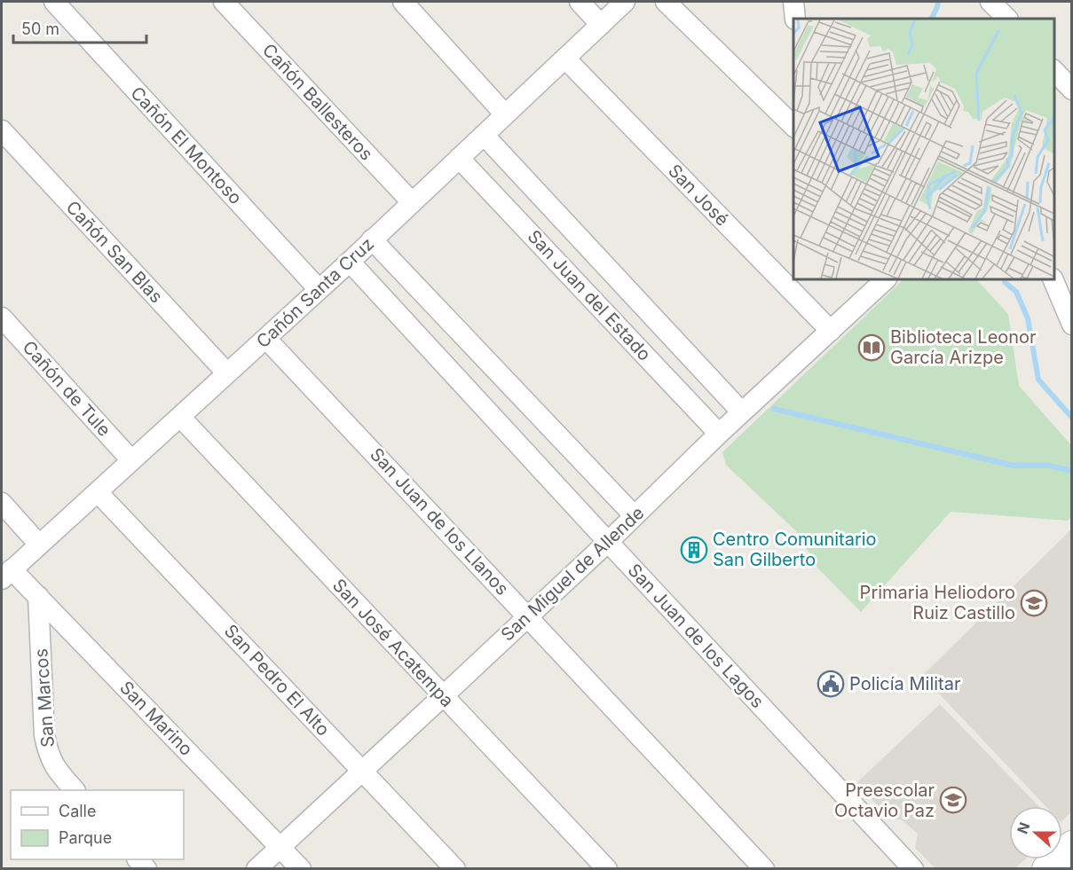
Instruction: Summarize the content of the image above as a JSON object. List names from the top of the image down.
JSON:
{
  "streets": {
    "street": [
      "Cañón Ballesteros",
      "Cañón El Montoso",
      "San José",
      "Cañón San Blas",
      "Cañón Santa Cruz",
      "San Juan del Estado",
      "Cañón de Tule",
      "San Juan de los Llanos",
      "San Miguel de Allende",
      "San Juan de los Lagos",
      "San José Acatempa",
      "San Pedro El Alto",
      "San Marcos",
      "San Marino"
    ]
  },
  "crossings": [
    ["Cañón Ballesteros", "Cañón Santa Cruz"],
    ["Cañón El Montoso", "Cañón Santa Cruz"],
    ["San José", "Cañón Santa Cruz"],
    ["San José", "San Miguel de Allende"],
    ["Cañón San Blas", "Cañón Santa Cruz"],
    ["Cañón Santa Cruz", "San Juan del Estado"],
    ["Cañón Santa Cruz", "Cañón de Tule"],
    ["Cañón Santa Cruz", "San Juan de los Llanos"],
    ["Cañón Santa Cruz", "San Juan de los Lagos"],
    ["Cañón Santa Cruz", "San José Acatempa"],
    ["Cañón Santa Cruz", "San Pedro El Alto"],
    ["Cañón Santa Cruz", "San Marino"],
    ["San Juan del Estado", "San Miguel de Allende"],
    ["San Juan de los Llanos", "San Miguel de Allende"],
    ["San Miguel de Allende", "San Juan de los Lagos"],
    ["San Miguel de Allende", "San José Acatempa"],
    ["San Miguel de Allende", "San Pedro El Alto"],
    ["San Miguel de Allende", "San Marino"],
    ["San Marcos", "San Marino"]
  ],
  "places": {
    "library": ["Biblioteca Leonor García Arizpe"],
    "building": ["Centro Comunitario San Gilberto"],
    "school or university": ["Primaria Heliodoro Ruiz Castillo", "Preescolar Octavio Paz"],
    "public building": ["Policía Militar"]
  },
  "legend": ["Calle", "Parque"],
  "scale_bar": "50 m",
  "north": "left"
}
